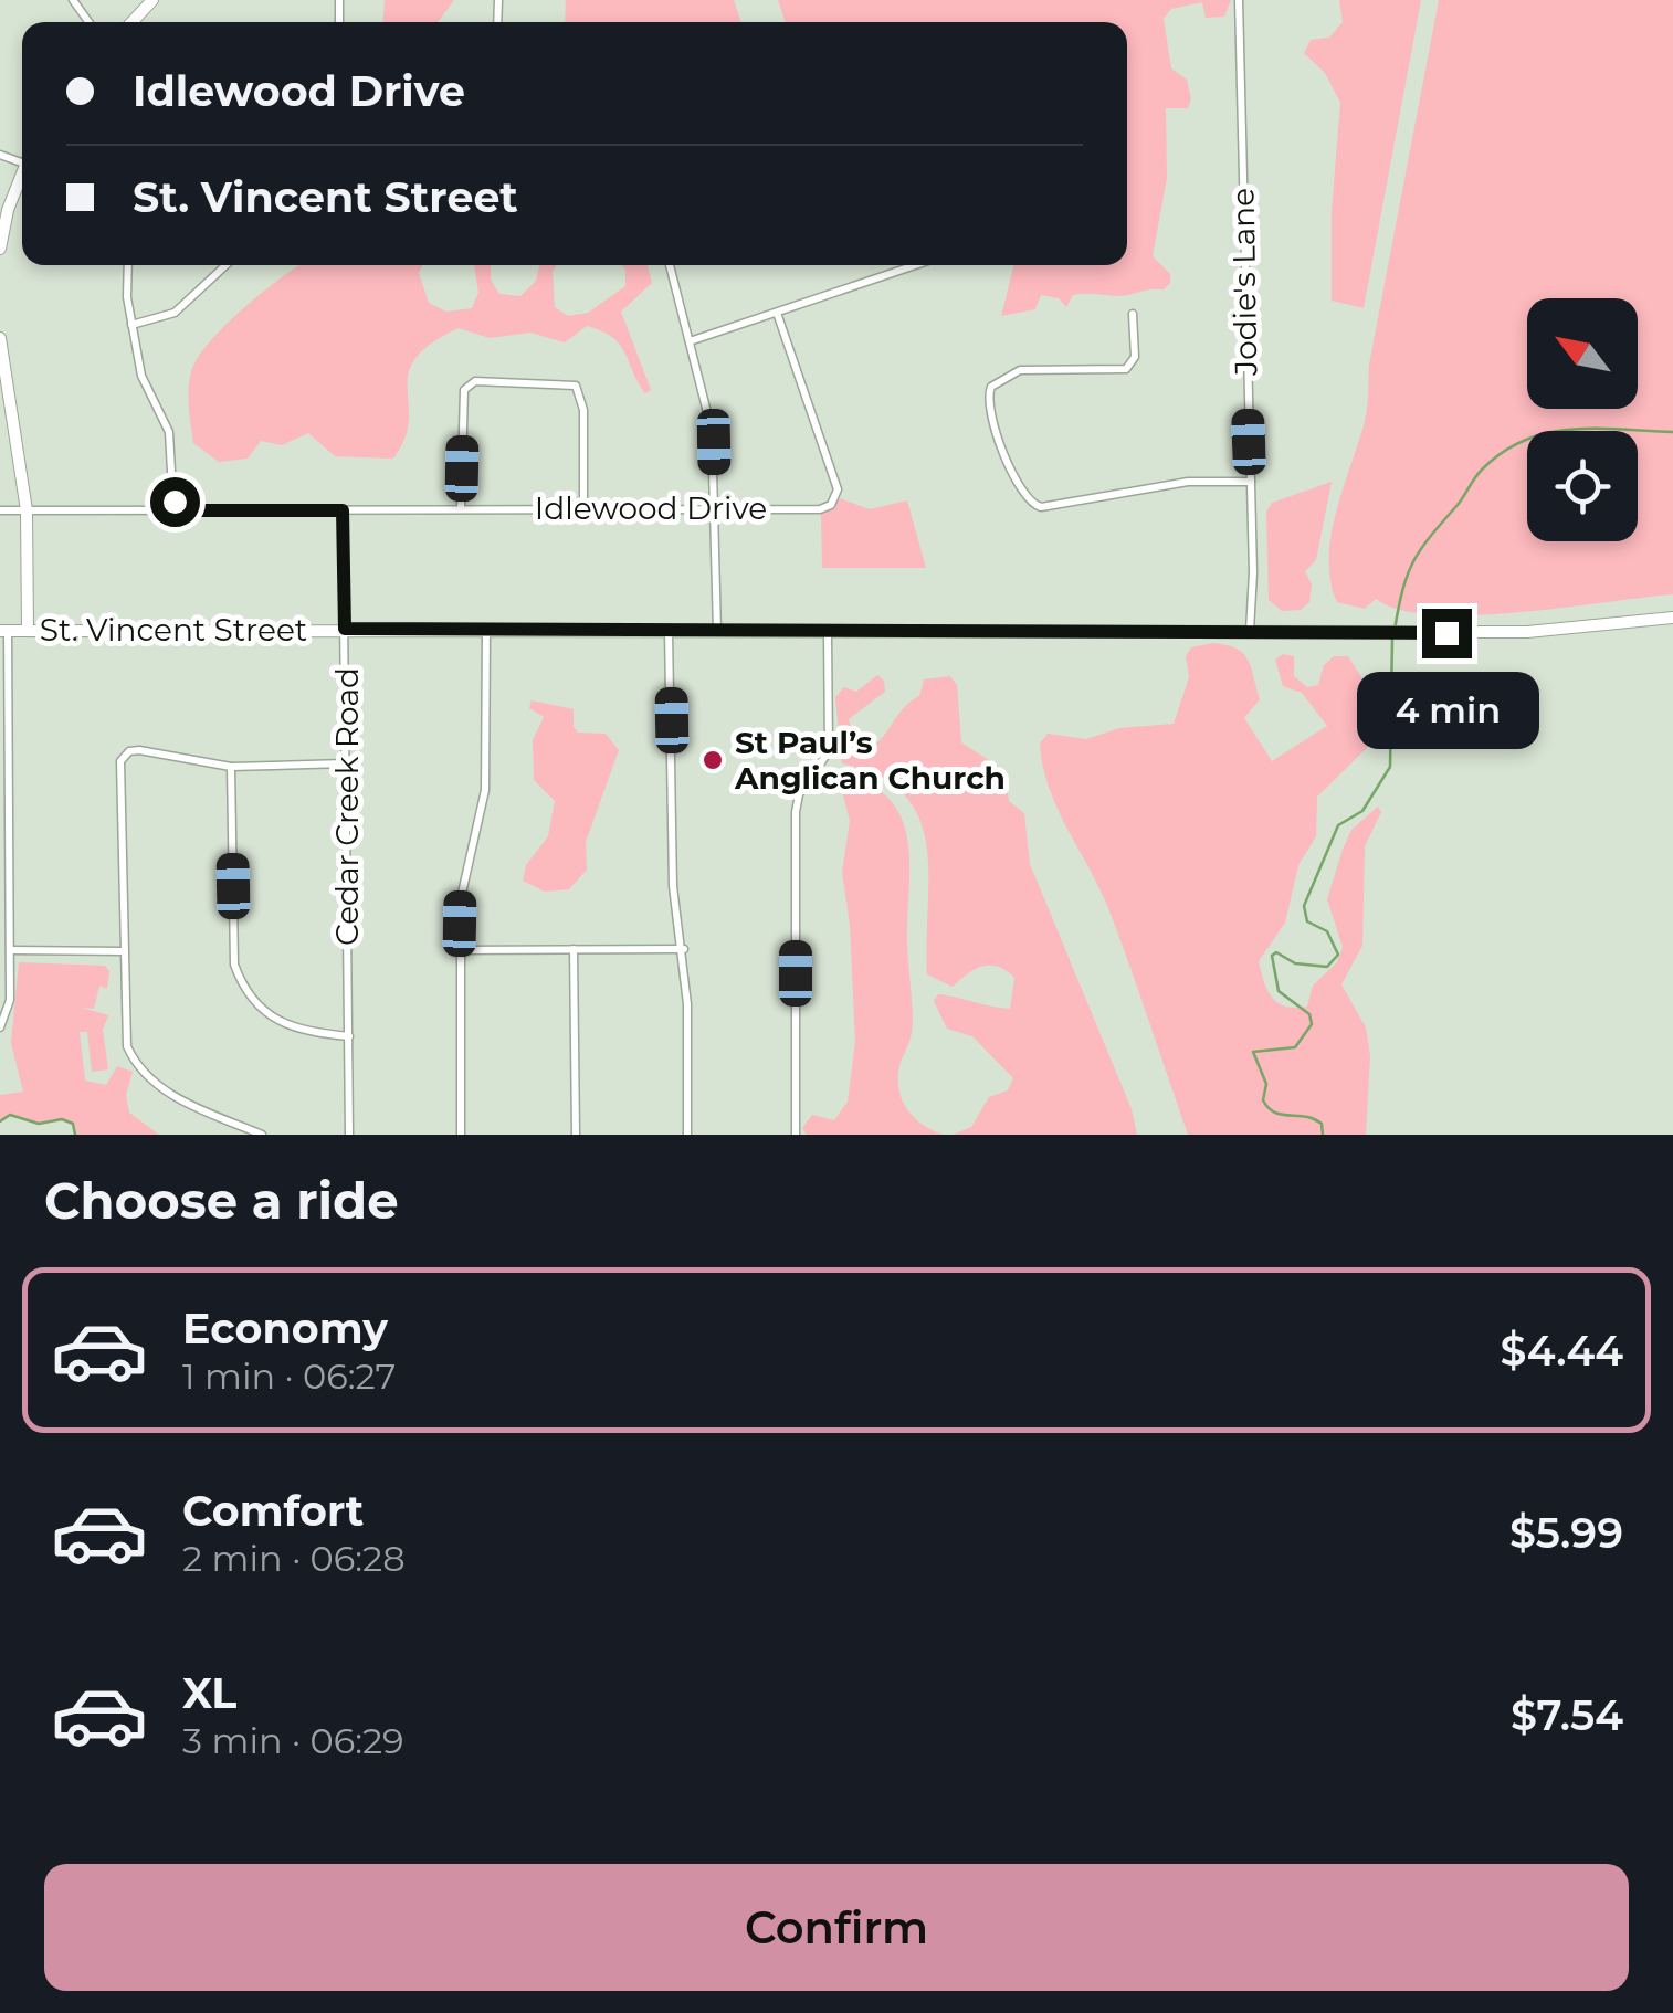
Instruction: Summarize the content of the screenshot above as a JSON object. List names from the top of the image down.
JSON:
{
  "streets": {
    "street": [
      "Jodie's Lane",
      "Idlewood Drive",
      "St. Vincent Street",
      "Cedar Creek Road"
    ]
  },
  "crossings": [
    ["Jodie's Lane", "St. Vincent Street"],
    ["Idlewood Drive", "Cedar Creek Road"],
    ["St. Vincent Street", "Cedar Creek Road"]
  ],
  "places": ["St Paul’s Anglican Church"],
  "north": "top left",
  "page": {
    "banner": ["Idlewood Drive", "St. Vincent Street"],
    "bubble": "4 min",
    "heading": "Choose a ride",
    "list": [
      {
        "name": "Economy",
        "note": "1 min · 06:27",
        "value": "$4.44"
      },
      {
        "name": "Comfort",
        "note": "2 min · 06:28",
        "value": "$5.99"
      },
      {
        "name": "XL",
        "note": "3 min · 06:29",
        "value": "$7.54"
      }
    ],
    "buttons": "Confirm"
  }
}
